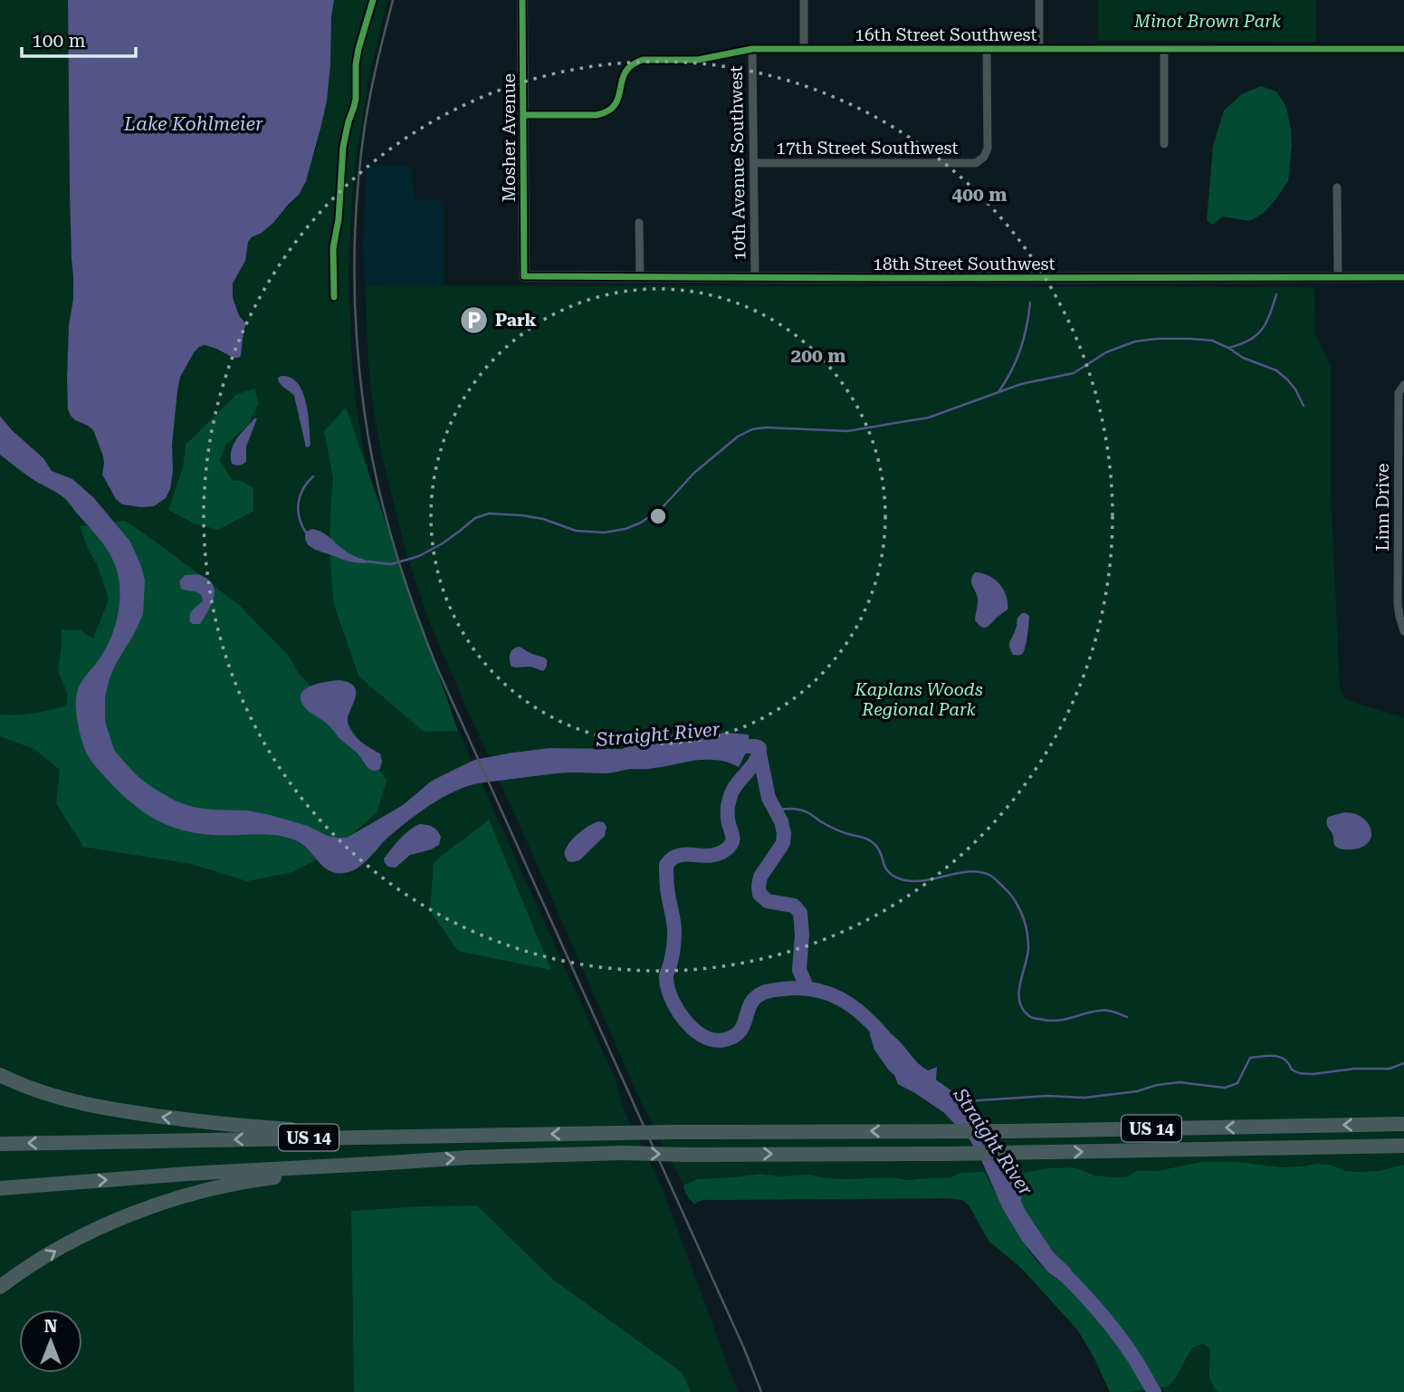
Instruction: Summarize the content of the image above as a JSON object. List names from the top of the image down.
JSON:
{
  "streets": {
    "highway": ["US 14"],
    "street": [
      "16th Street Southwest",
      "Mosher Avenue",
      "17th Street Southwest",
      "10th Avenue Southwest",
      "18th Street Southwest",
      "Linn Drive"
    ]
  },
  "crossings": [
    ["16th Street Southwest", "Mosher Avenue"],
    ["16th Street Southwest", "17th Street Southwest"],
    ["16th Street Southwest", "10th Avenue Southwest"],
    ["Mosher Avenue", "18th Street Southwest"],
    ["17th Street Southwest", "10th Avenue Southwest"],
    ["10th Avenue Southwest", "18th Street Southwest"]
  ],
  "water": ["Lake Kohlmeier", "Straight River"],
  "parks": ["Minot Brown Park", "Kaplans Woods Regional Park"],
  "places": {
    "parking": ["Park"]
  },
  "scale_bar": "100 m",
  "north": "top",
  "rings": ["400 m", "200 m"]
}
